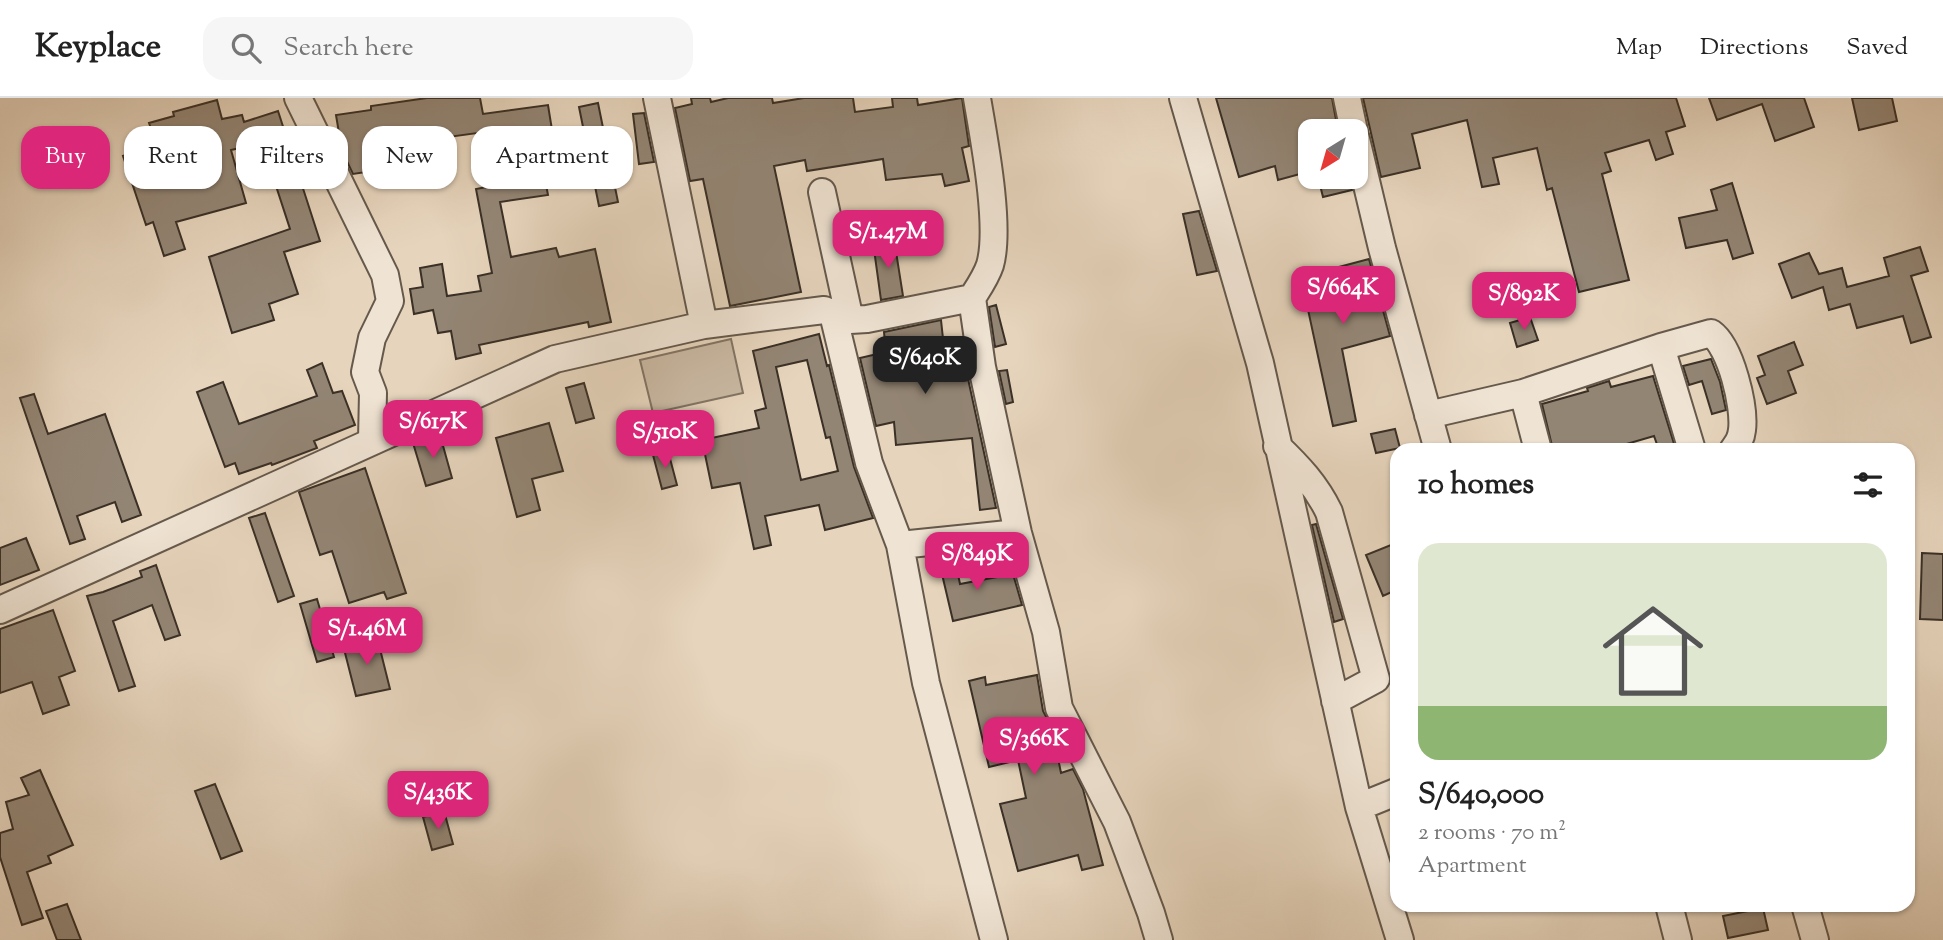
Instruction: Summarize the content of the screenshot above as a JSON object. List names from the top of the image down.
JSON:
{
  "north": "bottom left",
  "page": {
    "header": "Keyplace",
    "search": "Search here",
    "nav": ["Map", "Directions", "Saved"],
    "chip": [
      "Buy",
      "Rent",
      "Filters",
      "New",
      "Apartment"
    ],
    "price": [
      "S/1.47M",
      "S/664K",
      "S/892K",
      "S/640K",
      "S/617K",
      "S/510K",
      "S/849K",
      "S/1.46M",
      "S/366K",
      "S/436K"
    ],
    "heading": "10 homes",
    "list": [
      {
        "name": "S/640,000",
        "note": "2 rooms · 70 m² · Apartment"
      }
    ]
  }
}
